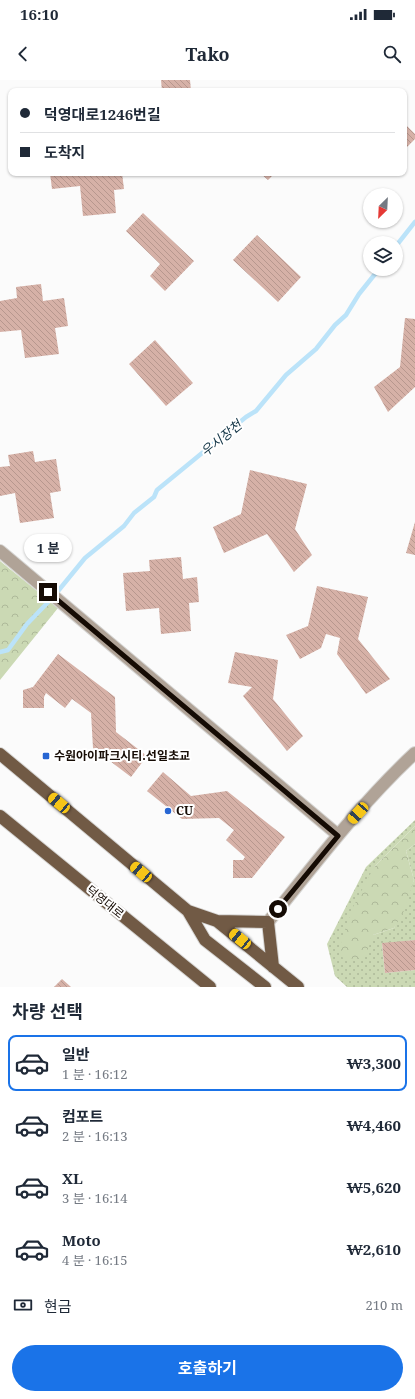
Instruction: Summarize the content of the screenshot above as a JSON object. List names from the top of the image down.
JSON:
{
  "streets": {
    "main road": ["덕영대로"]
  },
  "water": ["우시장천"],
  "places": {
    "transit": ["수원아이파크시티.선일초교"],
    "other": ["CU"]
  },
  "north": "bottom left",
  "page": {
    "status": "16:10",
    "header": "Tako",
    "banner": ["덕영대로1246번길", "도착지"],
    "bubble": "1 분",
    "heading": "차량 선택",
    "list": [
      {
        "name": "일반",
        "note": "1 분 · 16:12",
        "value": "₩3,300"
      },
      {
        "name": "컴포트",
        "note": "2 분 · 16:13",
        "value": "₩4,460"
      },
      {
        "name": "XL",
        "note": "3 분 · 16:14",
        "value": "₩5,620"
      },
      {
        "name": "Moto",
        "note": "4 분 · 16:15",
        "value": "₩2,610"
      }
    ],
    "pay": ["현금", "210 m"],
    "buttons": "호출하기"
  }
}
